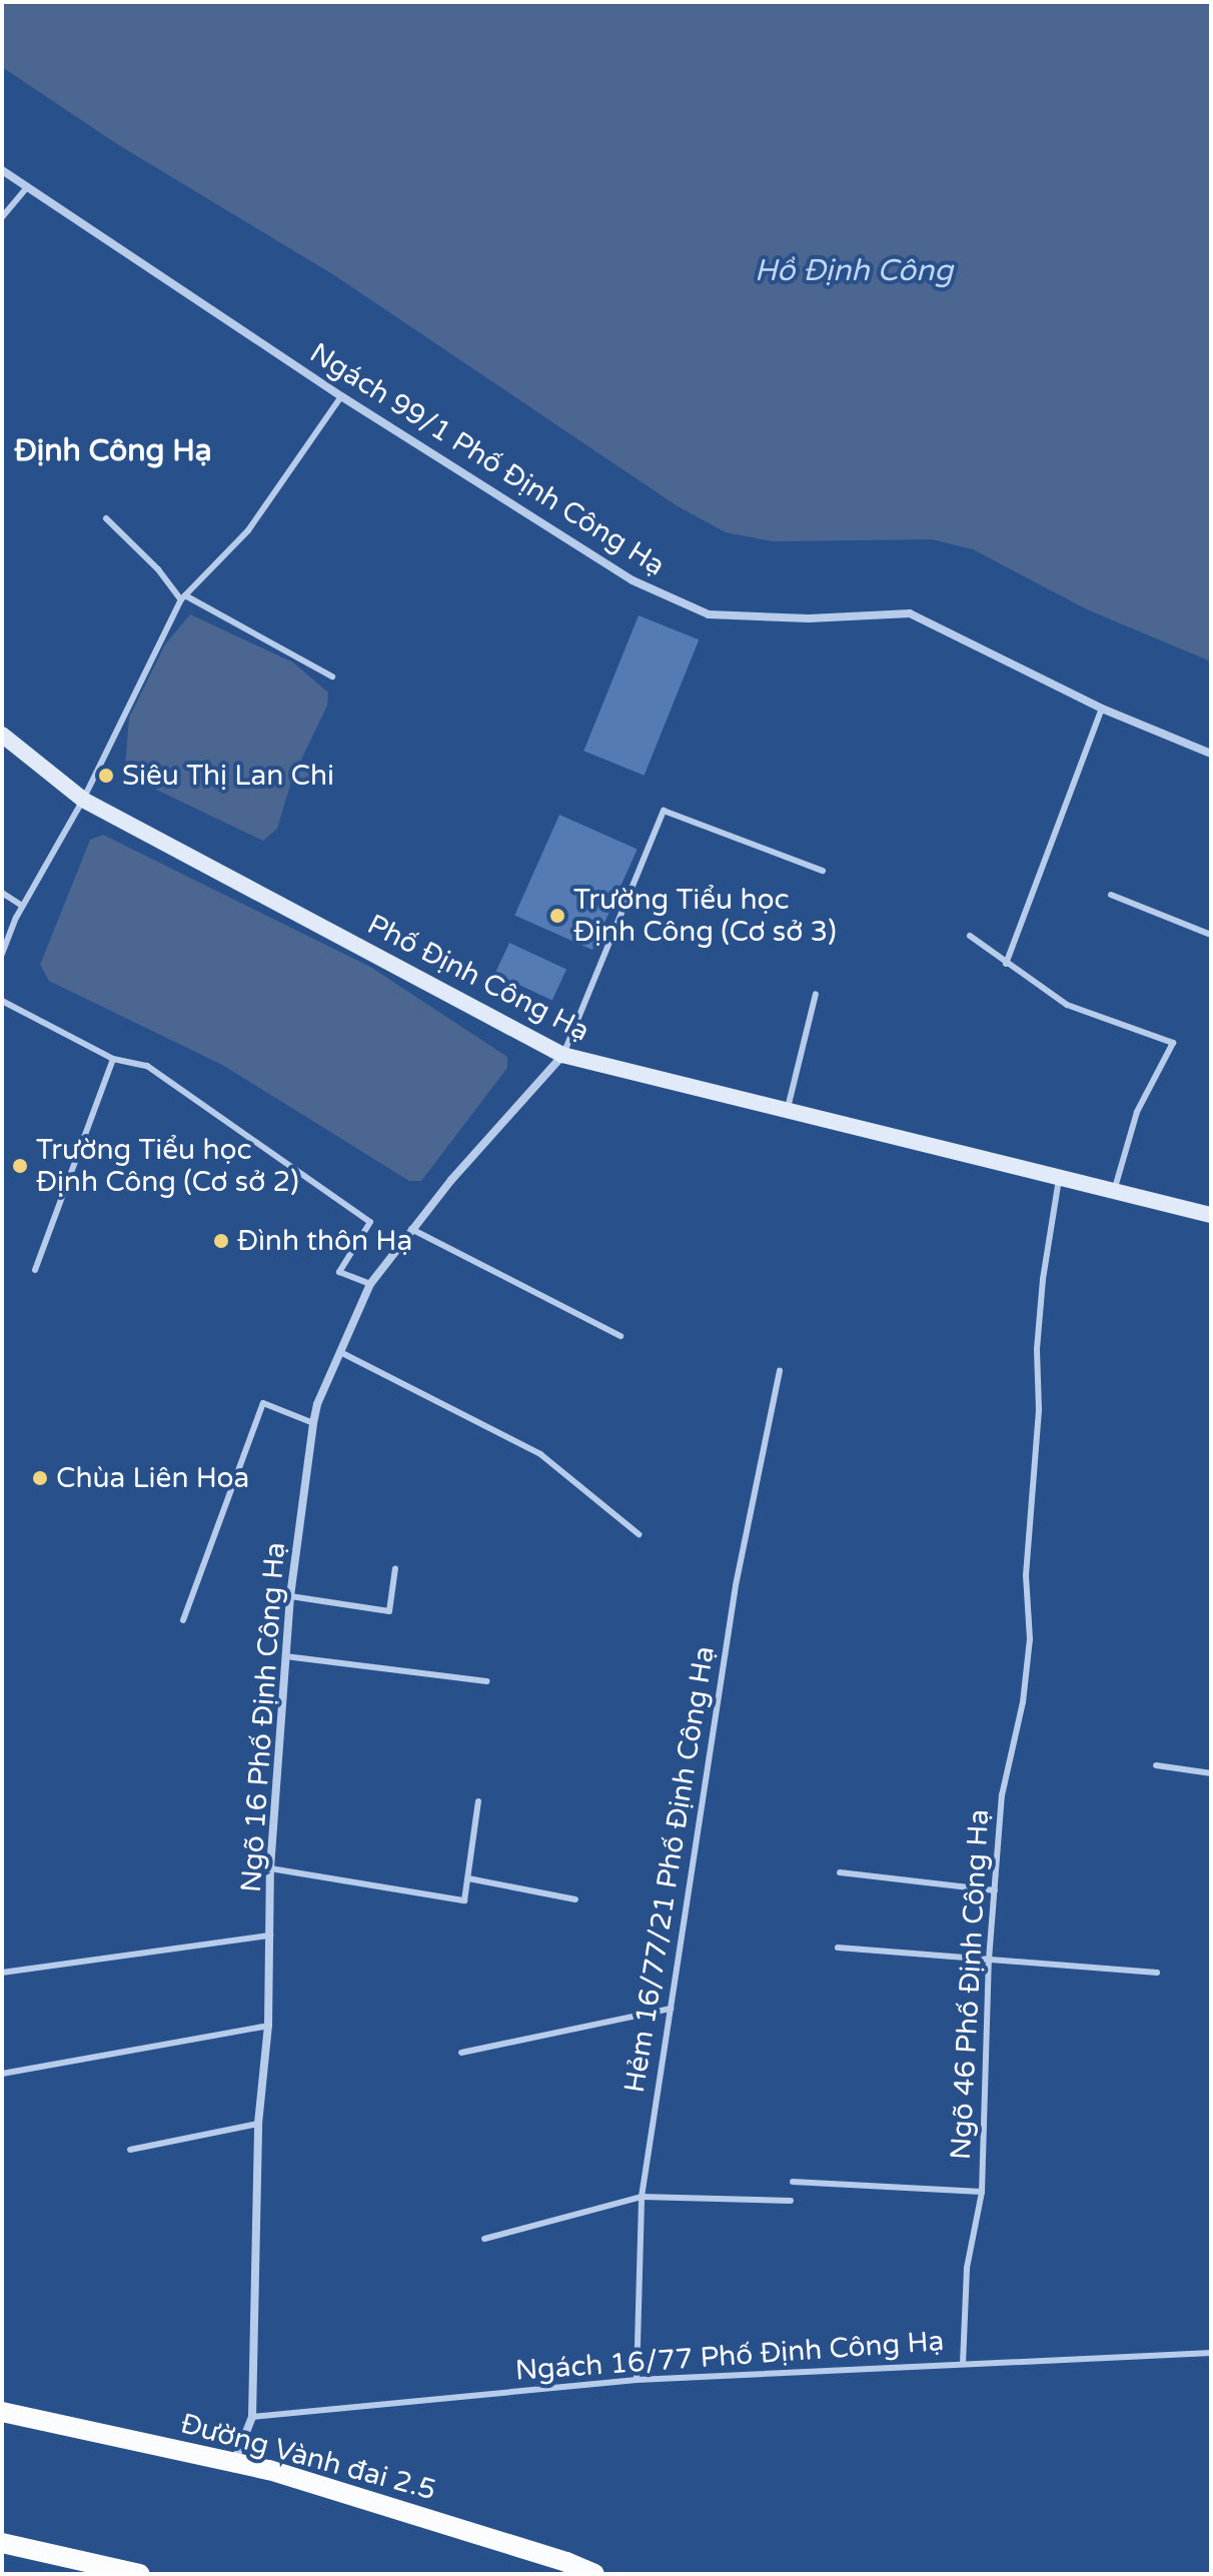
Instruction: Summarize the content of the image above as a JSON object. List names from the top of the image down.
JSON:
{
  "streets": {
    "main road": ["Đường Vành đai 2.5"],
    "street": ["Ngách 99/1 Phố Định Công Hạ", "Phố Định Công Hạ", "Ngõ 16 Phố Định Công Hạ"],
    "lane": ["Hẻm 16/77/21 Phố Định Công Hạ", "Ngõ 46 Phố Định Công Hạ", "Ngách 16/77 Phố Định Công Hạ"]
  },
  "crossings": [
    ["Phố Định Công Hạ", "Ngõ 16 Phố Định Công Hạ"],
    ["Phố Định Công Hạ", "Ngõ 46 Phố Định Công Hạ"],
    ["Ngõ 16 Phố Định Công Hạ", "Ngách 16/77 Phố Định Công Hạ"],
    ["Ngõ 16 Phố Định Công Hạ", "Đường Vành đai 2.5"],
    ["Hẻm 16/77/21 Phố Định Công Hạ", "Ngách 16/77 Phố Định Công Hạ"],
    ["Ngõ 46 Phố Định Công Hạ", "Ngách 16/77 Phố Định Công Hạ"]
  ],
  "districts": ["Định Công Hạ"],
  "water": ["Hồ Định Công"],
  "places": [
    "Siêu Thị Lan Chi",
    "Trường Tiểu học Định Công (Cơ sở 3)",
    "Trường Tiểu học Định Công (Cơ sở 2)",
    "Đình thôn Hạ",
    "Chùa Liên Hoa"
  ]
}
